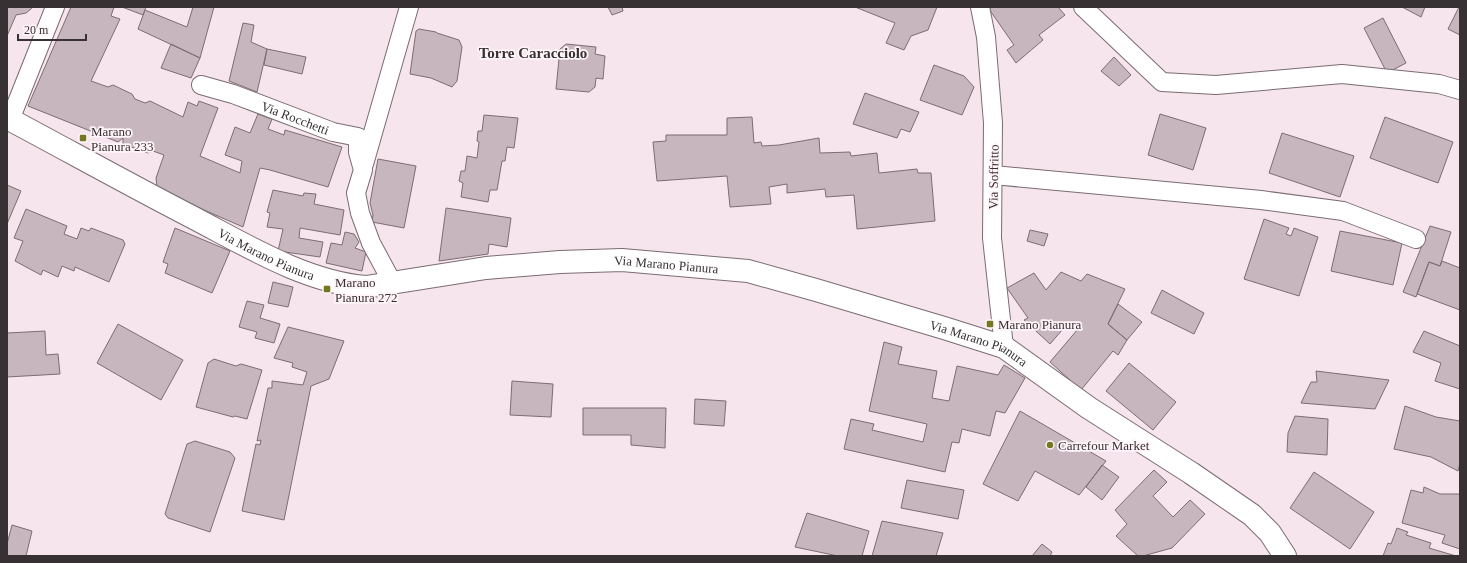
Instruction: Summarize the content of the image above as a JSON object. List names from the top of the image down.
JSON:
{
  "streets": {
    "street": ["Via Rocchetti", "Via Soffritto", "Via Marano Pianura"]
  },
  "crossings": [
    ["Via Soffritto", "Via Marano Pianura"]
  ],
  "districts": ["Torre Caracciolo"],
  "places": {
    "transit": ["Marano Pianura 233", "Marano Pianura 272", "Marano Pianura"],
    "other": ["Carrefour Market"]
  },
  "scale_bar": "20 m"
}
